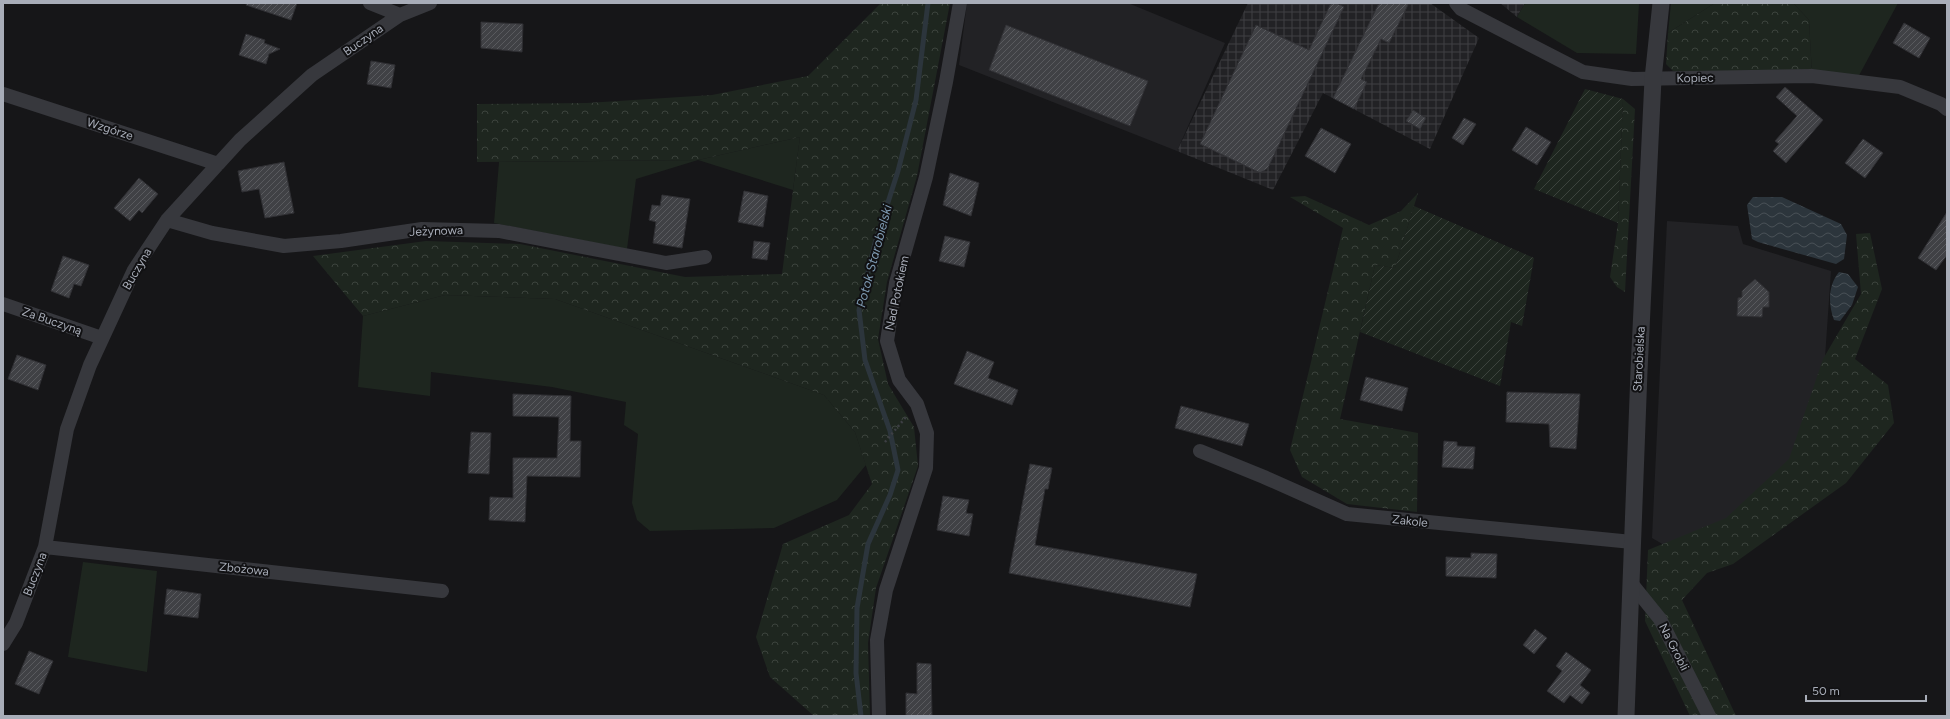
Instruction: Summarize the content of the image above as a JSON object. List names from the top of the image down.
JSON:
{
  "streets": {
    "street": [
      "Buczyna",
      "Kopiec",
      "Wzgórze",
      "Jeżynowa",
      "Nad Potokiem",
      "Za Buczyną",
      "Starobielska",
      "Zakole",
      "Zbożowa",
      "Na Grobli"
    ]
  },
  "crossings": [
    ["Buczyna", "Wzgórze"],
    ["Buczyna", "Jeżynowa"],
    ["Buczyna", "Za Buczyną"],
    ["Buczyna", "Zbożowa"],
    ["Kopiec", "Starobielska"],
    ["Starobielska", "Zakole"],
    ["Starobielska", "Na Grobli"]
  ],
  "water": ["Potok Starobielski"],
  "scale_bar": "50 m"
}
